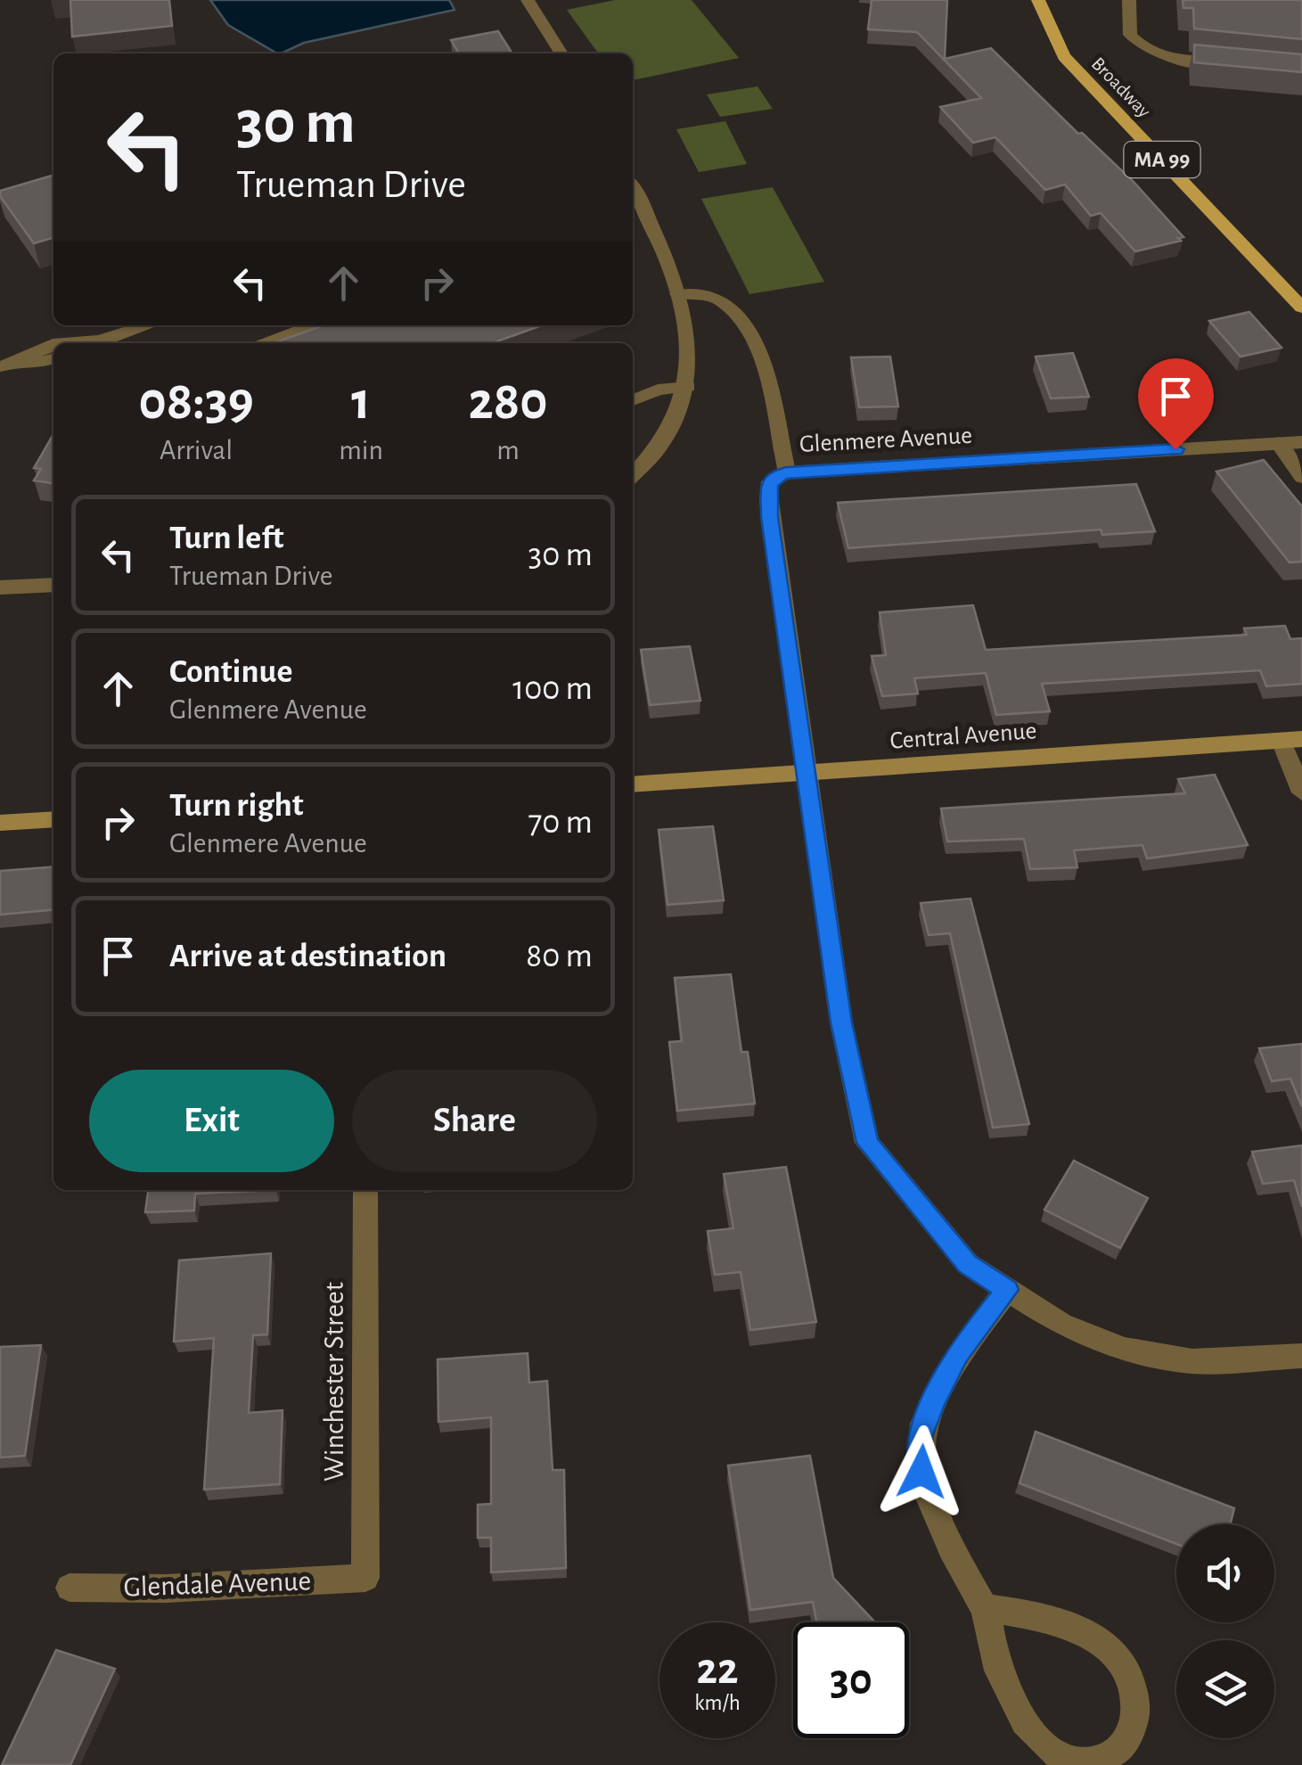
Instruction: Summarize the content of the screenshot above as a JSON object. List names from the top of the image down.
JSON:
{
  "streets": {
    "main road": ["Broadway", "MA 99"],
    "street": [
      "Glenmere Avenue",
      "Central Avenue",
      "Winchester Street",
      "Glendale Avenue"
    ]
  },
  "crossings": [
    ["Glenmere Avenue", "Central Avenue"],
    ["Winchester Street", "Glendale Avenue"]
  ],
  "page": {
    "turn": ["30 m", "Trueman Drive"],
    "eta": [
      "08:39",
      "Arrival",
      "1",
      "min",
      "280",
      "m"
    ],
    "list": [
      {
        "name": "Turn left",
        "note": "Trueman Drive",
        "value": "30 m"
      },
      {
        "name": "Continue",
        "note": "Glenmere Avenue",
        "value": "100 m"
      },
      {
        "name": "Turn right",
        "note": "Glenmere Avenue",
        "value": "70 m"
      },
      {
        "name": "Arrive at destination",
        "value": "80 m"
      }
    ],
    "buttons": ["Exit", "Share"],
    "speed": "22 km/h",
    "limit": "30"
  }
}
